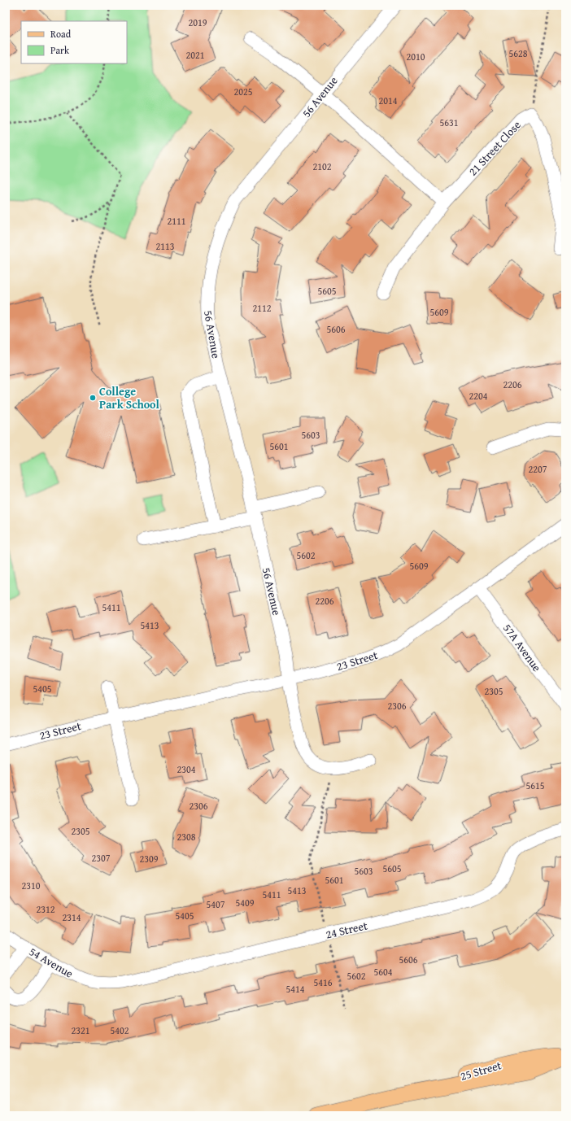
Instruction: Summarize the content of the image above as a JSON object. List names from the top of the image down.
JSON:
{
  "streets": {
    "main road": ["25 Street"],
    "street": [
      "56 Avenue",
      "21 Street Close",
      "57A Avenue",
      "23 Street",
      "24 Street",
      "54 Avenue"
    ]
  },
  "crossings": [
    ["56 Avenue", "23 Street"],
    ["57A Avenue", "23 Street"],
    ["24 Street", "54 Avenue"]
  ],
  "places": ["College Park School"],
  "house_numbers": [
    "2019",
    "5628",
    "2021",
    "2010",
    "2025",
    "2014",
    "5631",
    "2102",
    "2111",
    "2113",
    "5605",
    "2112",
    "5609",
    "5606",
    "2206",
    "2204",
    "5603",
    "5601",
    "2207",
    "5602",
    "5609",
    "2206",
    "5411",
    "5413",
    "5405",
    "2305",
    "2306",
    "2304",
    "5615",
    "2306",
    "2305",
    "2308",
    "2307",
    "2309",
    "5605",
    "5603",
    "5601",
    "2310",
    "5413",
    "5411",
    "5409",
    "5407",
    "2312",
    "5405",
    "2314",
    "5606",
    "5604",
    "5602",
    "5416",
    "5414",
    "2321",
    "5402"
  ],
  "legend": ["Road", "Park"]
}
